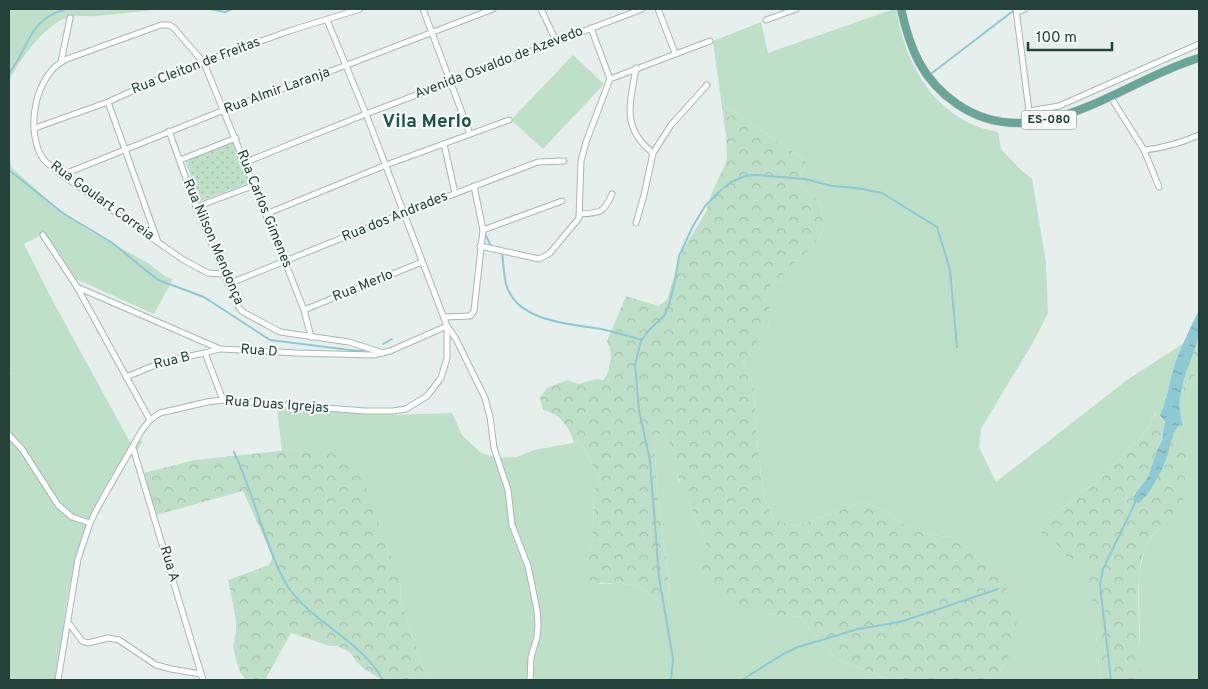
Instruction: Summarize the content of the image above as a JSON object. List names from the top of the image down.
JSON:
{
  "streets": {
    "main road": ["ES-080"],
    "street": [
      "Avenida Osvaldo de Azevedo",
      "Rua Cleiton de Freitas",
      "Rua Almir Laranja",
      "Rua Goulart Correia",
      "Rua Carlos Gimenes",
      "Rua dos Andrades",
      "Rua Nilson Mendonça",
      "Rua Merlo",
      "Rua D",
      "Rua B",
      "Rua Duas Igrejas",
      "Rua A"
    ]
  },
  "crossings": [
    ["Avenida Osvaldo de Azevedo", "Rua Carlos Gimenes"],
    ["Rua Cleiton de Freitas", "Rua Goulart Correia"],
    ["Rua Cleiton de Freitas", "Rua Carlos Gimenes"],
    ["Rua Almir Laranja", "Rua Goulart Correia"],
    ["Rua Almir Laranja", "Rua Carlos Gimenes"],
    ["Rua Almir Laranja", "Rua Nilson Mendonça"],
    ["Rua Goulart Correia", "Rua Carlos Gimenes"],
    ["Rua Goulart Correia", "Rua Nilson Mendonça"],
    ["Rua Carlos Gimenes", "Rua dos Andrades"],
    ["Rua Carlos Gimenes", "Rua Nilson Mendonça"],
    ["Rua Carlos Gimenes", "Rua Merlo"],
    ["Rua dos Andrades", "Rua Nilson Mendonça"],
    ["Rua D", "Rua B"],
    ["Rua D", "Rua Duas Igrejas"]
  ],
  "districts": ["Vila Merlo"],
  "scale_bar": "100 m"
}
